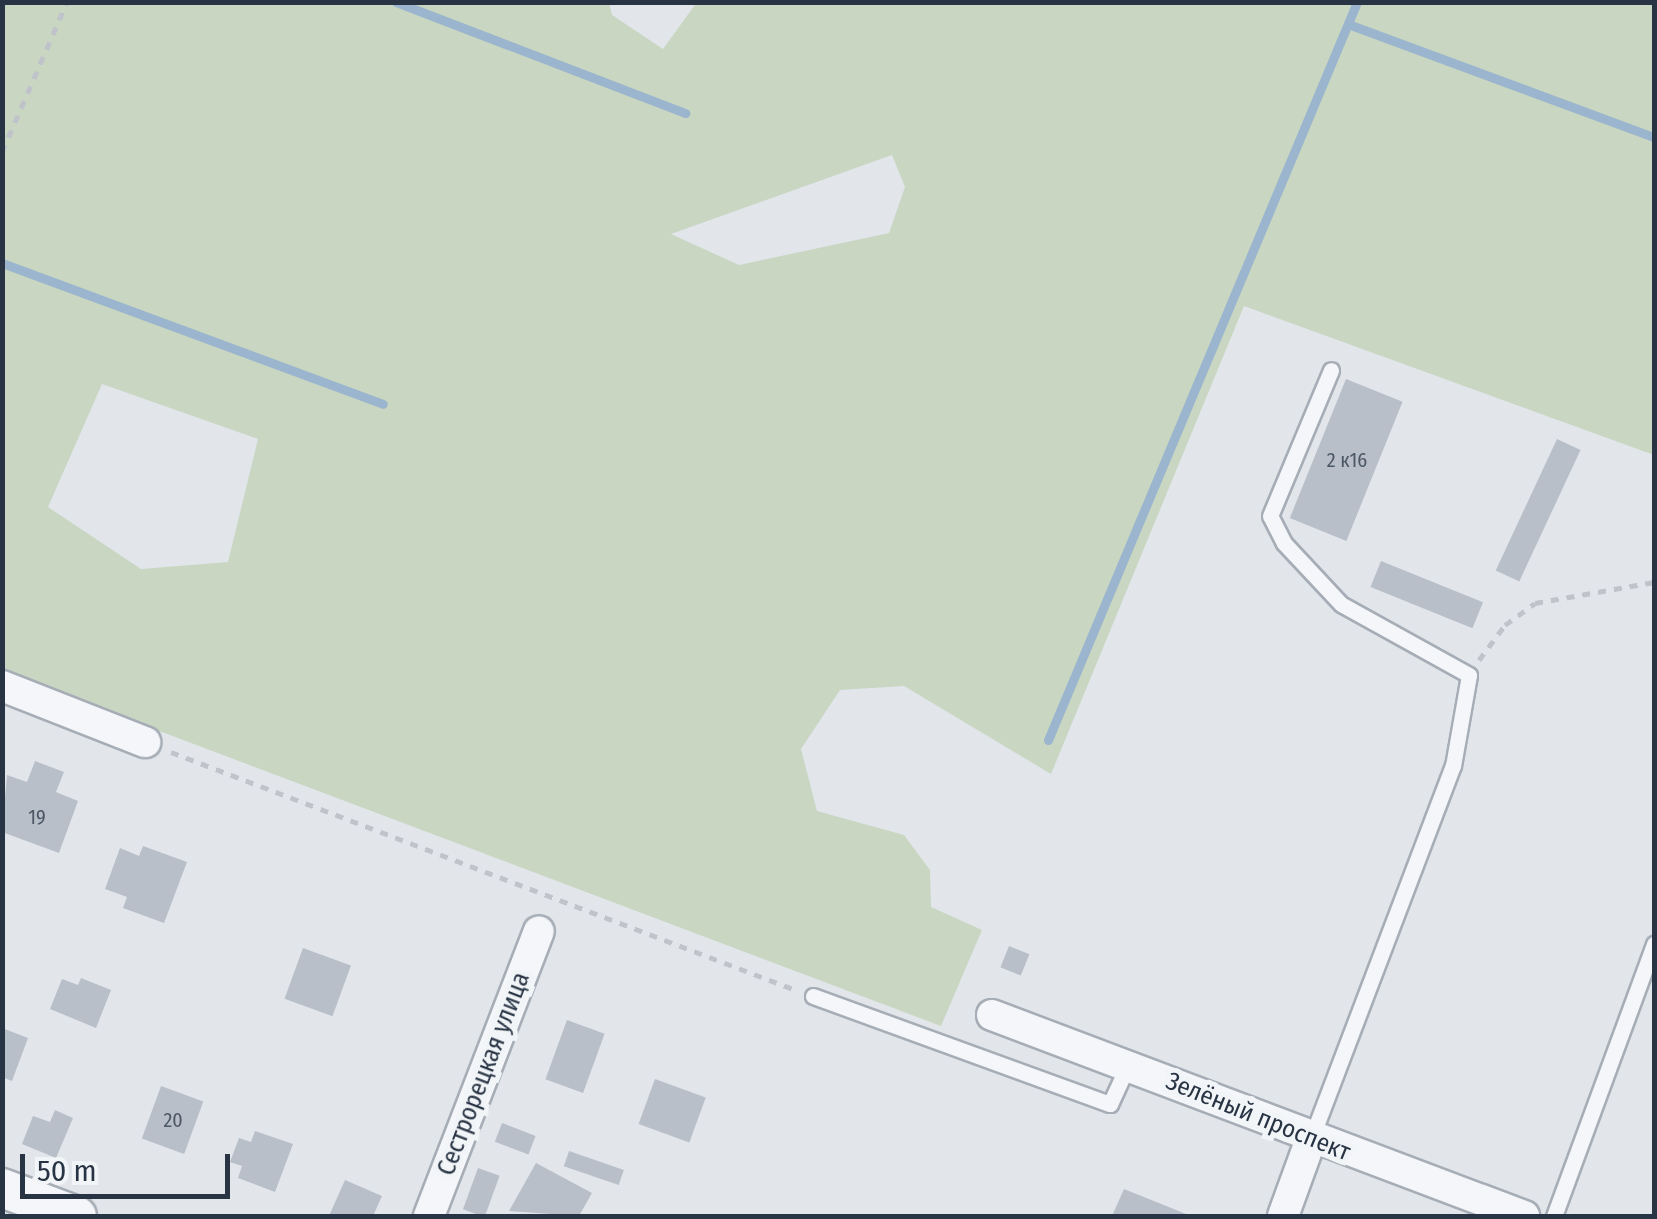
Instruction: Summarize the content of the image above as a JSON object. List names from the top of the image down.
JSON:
{
  "streets": {
    "street": ["Сестрорецкая улица", "Зелёный проспект"]
  },
  "house_numbers": ["2 к16", "19", "20"],
  "scale_bar": "50 m"
}
